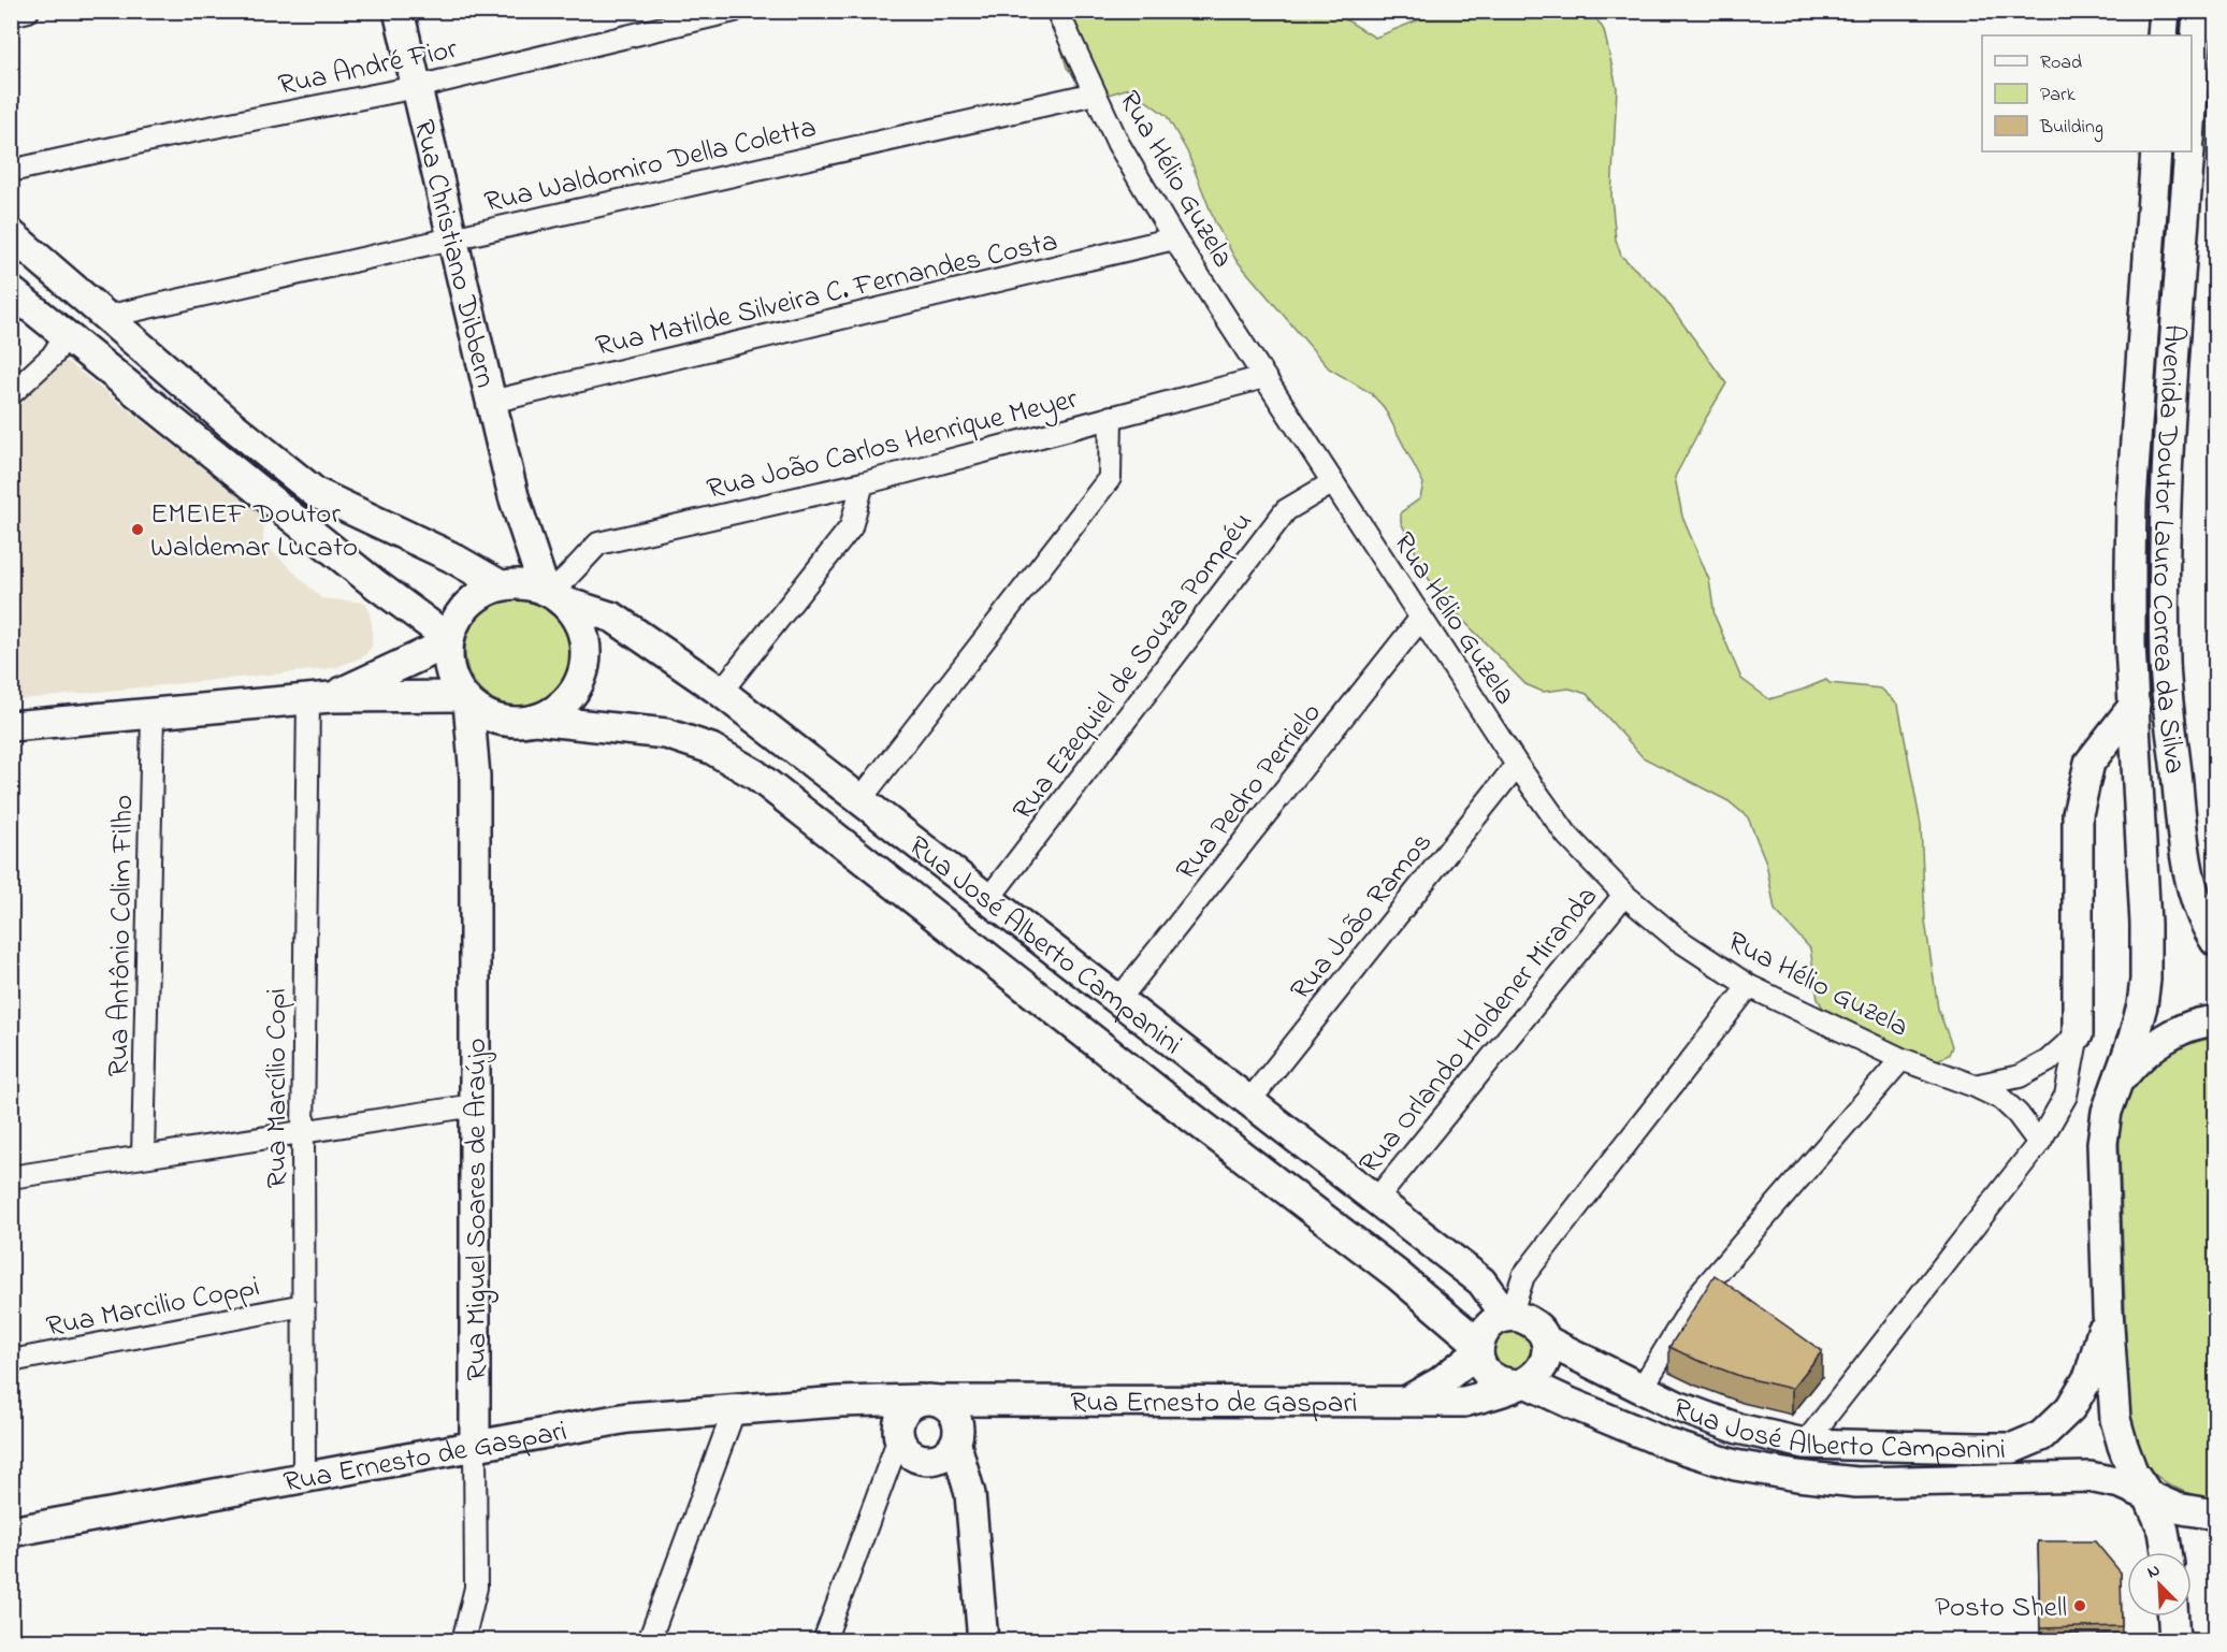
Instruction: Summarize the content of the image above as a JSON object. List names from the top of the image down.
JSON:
{
  "streets": {
    "street": [
      "Rua André Fior",
      "Rua Waldomiro Della Coletta",
      "Rua Hélio Guzela",
      "Rua Christiano Dibbern",
      "Rua Matilde Silveira C. Fernandes Costa",
      "Rua João Carlos Henrique Meyer",
      "Avenida Doutor Lauro Correa da Silva",
      "Rua Ezequiel de Souza Pompéu",
      "Rua Pedro Perrielo",
      "Rua João Ramos",
      "Rua Antônio Colim Filho",
      "Rua José Alberto Campanini",
      "Rua Orlando Holdener Miranda",
      "Rua Marcílio Copi",
      "Rua Miguel Soares de Araújo",
      "Rua Marcilio Coppi",
      "Rua Ernesto de Gaspari"
    ]
  },
  "crossings": [
    ["Rua André Fior", "Rua Christiano Dibbern"],
    ["Rua Waldomiro Della Coletta", "Rua Hélio Guzela"],
    ["Rua Waldomiro Della Coletta", "Rua Christiano Dibbern"],
    ["Rua Hélio Guzela", "Rua Matilde Silveira C. Fernandes Costa"],
    ["Rua Hélio Guzela", "Rua João Carlos Henrique Meyer"],
    ["Rua Hélio Guzela", "Rua Ezequiel de Souza Pompéu"],
    ["Rua Hélio Guzela", "Rua Pedro Perrielo"],
    ["Rua Hélio Guzela", "Rua João Ramos"],
    ["Rua Hélio Guzela", "Rua Orlando Holdener Miranda"],
    ["Rua Christiano Dibbern", "Rua Matilde Silveira C. Fernandes Costa"],
    ["Rua Christiano Dibbern", "Rua João Carlos Henrique Meyer"],
    ["Rua Christiano Dibbern", "Rua José Alberto Campanini"],
    ["Rua Christiano Dibbern", "Rua Miguel Soares de Araújo"],
    ["Rua João Carlos Henrique Meyer", "Rua José Alberto Campanini"],
    ["Rua João Carlos Henrique Meyer", "Rua Miguel Soares de Araújo"],
    ["Rua Ezequiel de Souza Pompéu", "Rua José Alberto Campanini"],
    ["Rua Pedro Perrielo", "Rua José Alberto Campanini"],
    ["Rua João Ramos", "Rua José Alberto Campanini"],
    ["Rua José Alberto Campanini", "Rua Orlando Holdener Miranda"],
    ["Rua José Alberto Campanini", "Rua Miguel Soares de Araújo"],
    ["Rua José Alberto Campanini", "Rua Ernesto de Gaspari"],
    ["Rua Marcílio Copi", "Rua Marcilio Coppi"],
    ["Rua Marcílio Copi", "Rua Ernesto de Gaspari"],
    ["Rua Miguel Soares de Araújo", "Rua Ernesto de Gaspari"]
  ],
  "places": ["EMEIEF Doutor Waldemar Lucato", "Posto Shell"],
  "legend": ["Road", "Park", "Building"],
  "north": "top left"
}
